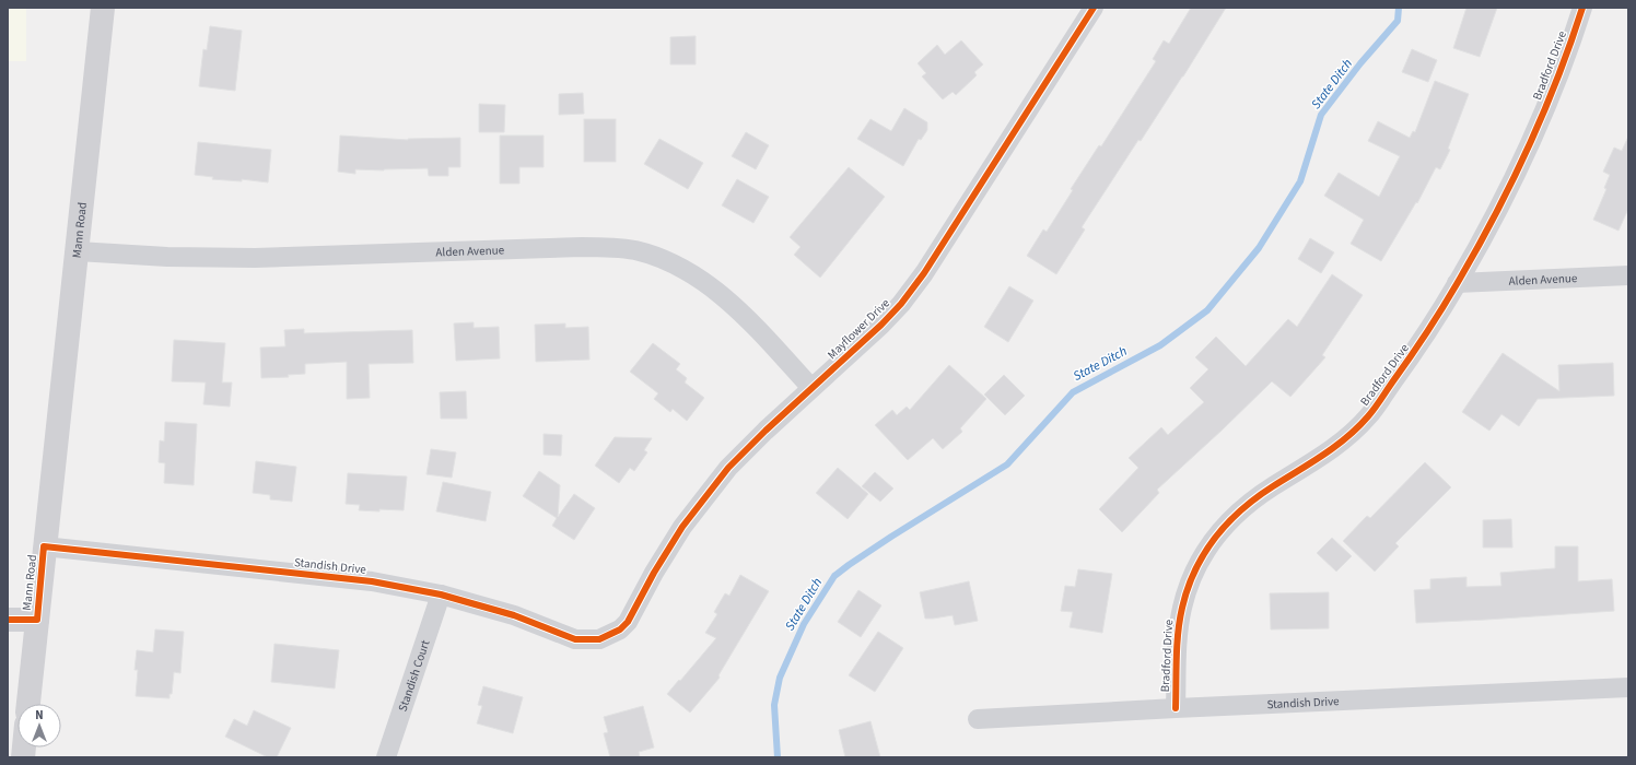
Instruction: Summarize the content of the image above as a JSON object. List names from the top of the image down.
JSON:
{
  "streets": {
    "main road": ["Mann Road"],
    "street": [
      "Bradford Drive",
      "Alden Avenue",
      "Mayflower Drive",
      "Standish Drive",
      "Standish Court"
    ]
  },
  "crossings": [
    ["Bradford Drive", "Alden Avenue"],
    ["Bradford Drive", "Standish Drive"],
    ["Mann Road", "Alden Avenue"],
    ["Mann Road", "Standish Drive"],
    ["Alden Avenue", "Mayflower Drive"],
    ["Mayflower Drive", "Standish Drive"],
    ["Standish Drive", "Standish Court"]
  ],
  "water": ["State Ditch"],
  "north": "top"
}
